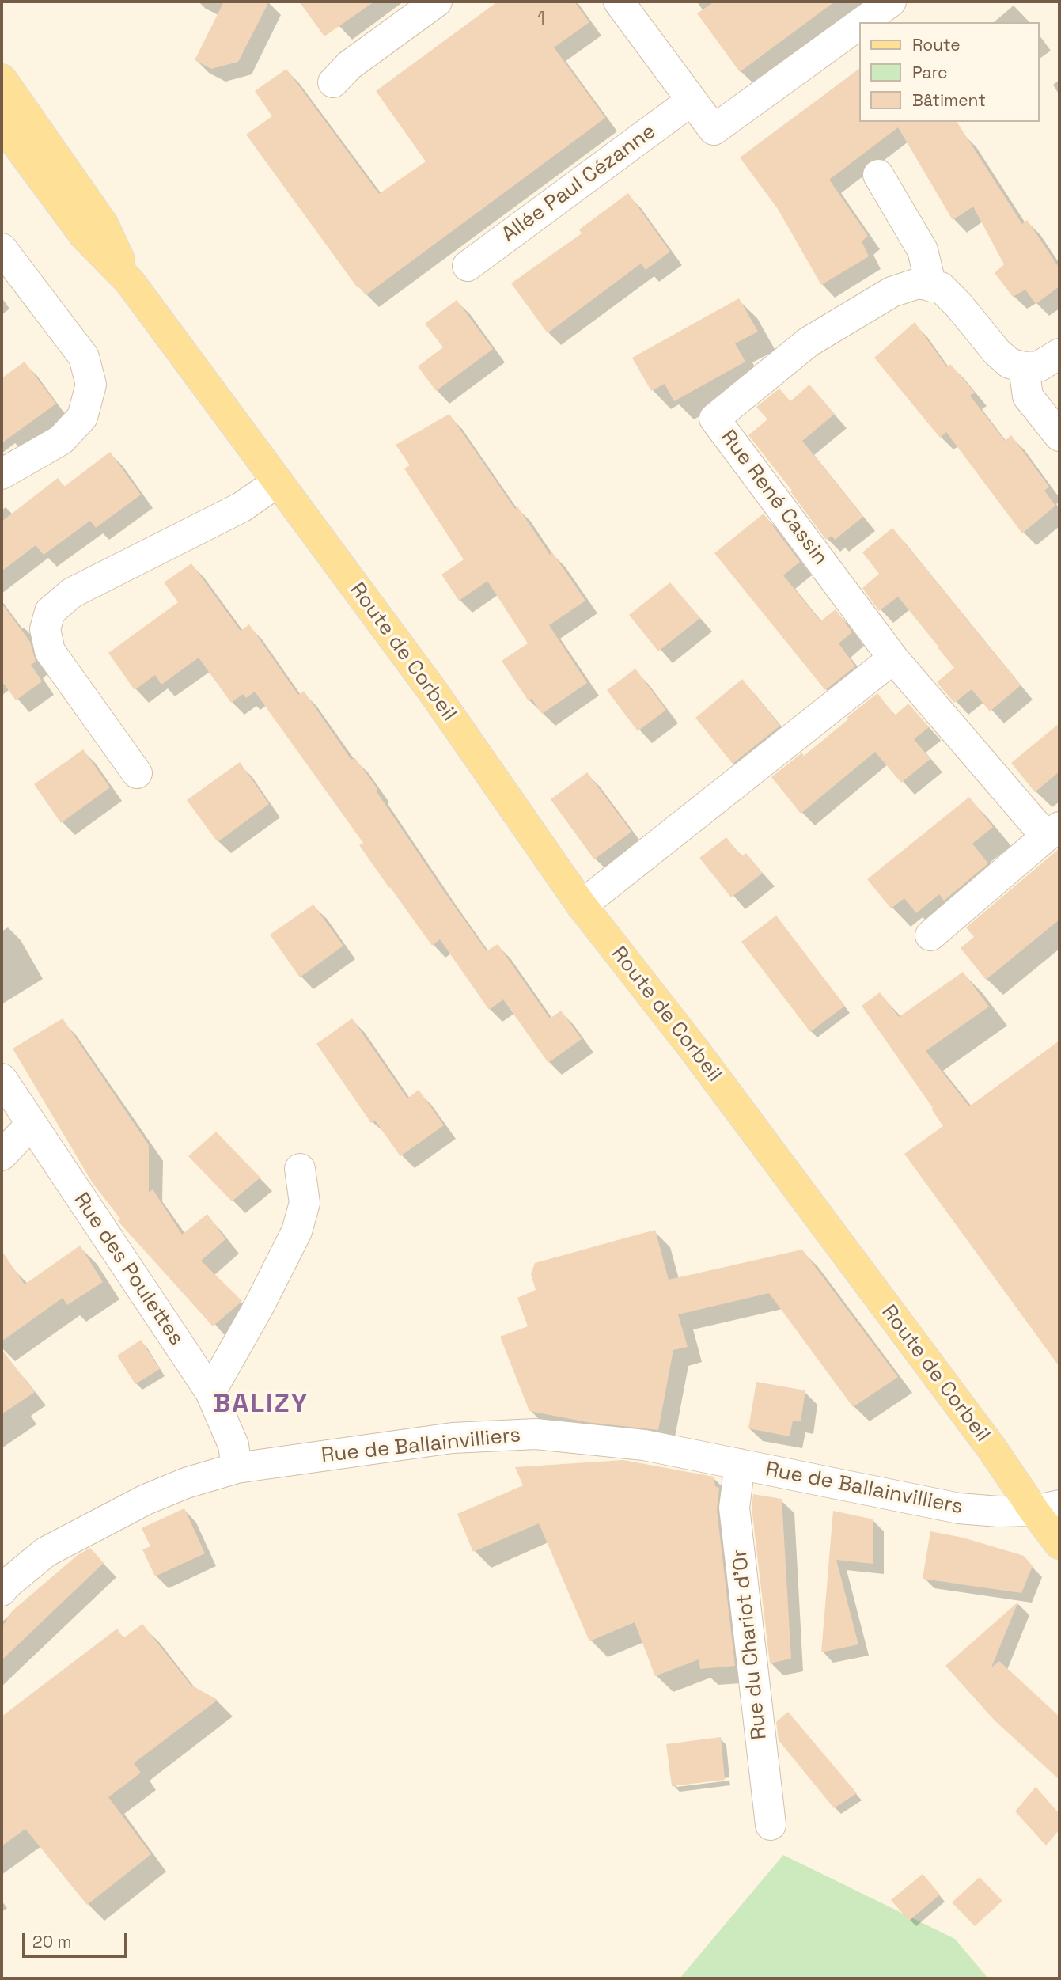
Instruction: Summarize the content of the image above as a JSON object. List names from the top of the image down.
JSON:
{
  "streets": {
    "main road": ["Route de Corbeil"],
    "street": [
      "Allée Paul Cézanne",
      "Rue René Cassin",
      "Rue des Poulettes",
      "Rue de Ballainvilliers",
      "Rue du Chariot d'Or"
    ]
  },
  "crossings": [
    ["Route de Corbeil", "Rue de Ballainvilliers"],
    ["Rue des Poulettes", "Rue de Ballainvilliers"],
    ["Rue de Ballainvilliers", "Rue du Chariot d'Or"]
  ],
  "districts": ["BALIZY"],
  "house_numbers": ["1"],
  "legend": ["Route", "Parc", "Bâtiment"],
  "scale_bar": "20 m"
}
